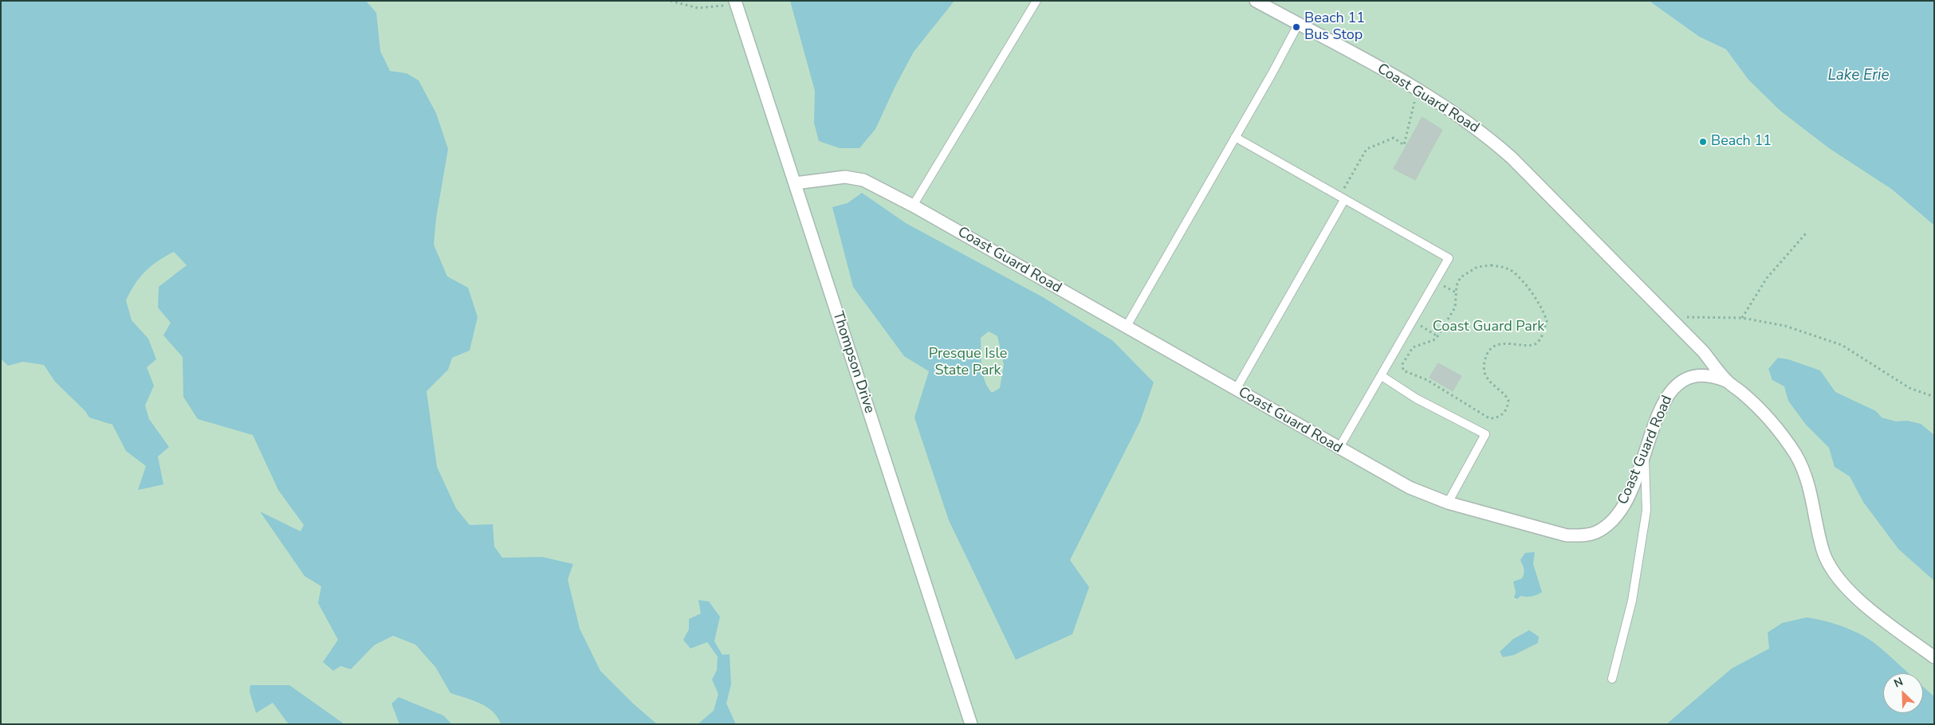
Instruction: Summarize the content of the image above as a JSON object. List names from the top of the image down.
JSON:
{
  "streets": {
    "street": ["Coast Guard Road", "Thompson Drive"]
  },
  "crossings": [
    ["Coast Guard Road", "Thompson Drive"]
  ],
  "water": ["Lake Erie"],
  "parks": ["Coast Guard Park", "Presque Isle State Park"],
  "places": ["Beach 11 Bus Stop", "Beach 11"],
  "north": "top left"
}
